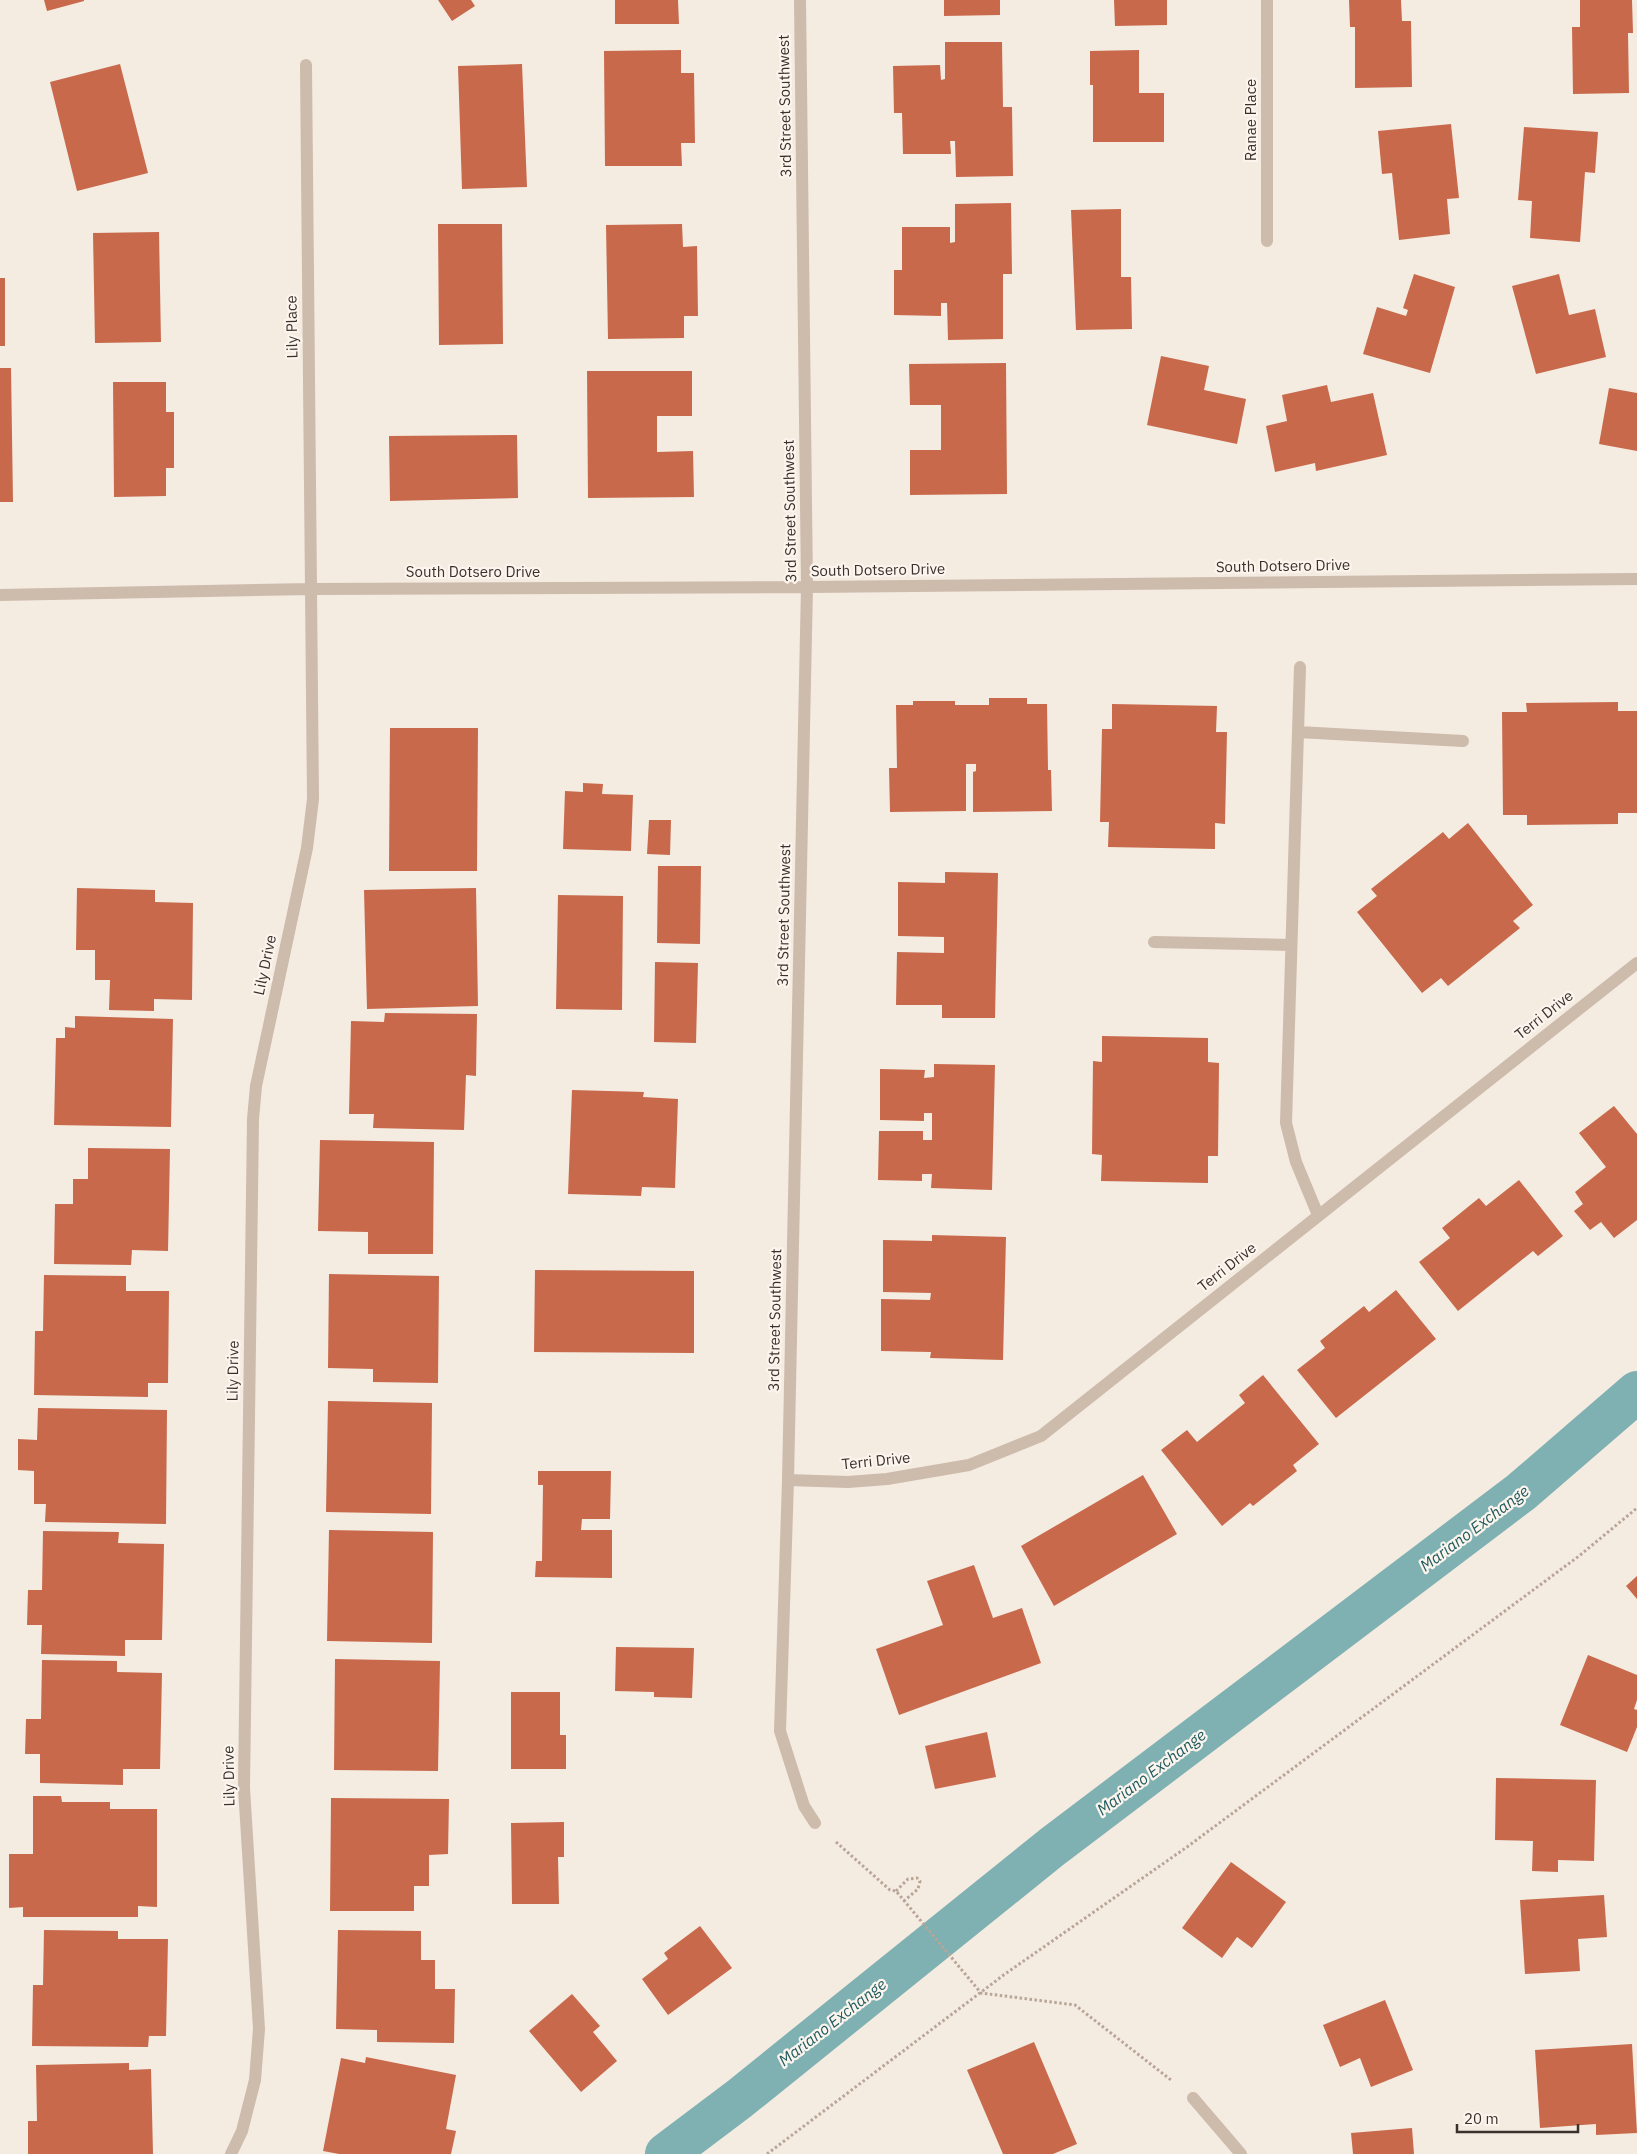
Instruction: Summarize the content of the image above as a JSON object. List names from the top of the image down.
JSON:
{
  "streets": {
    "street": [
      "3rd Street Southwest",
      "Ranae Place",
      "Lily Place",
      "South Dotsero Drive",
      "Lily Drive",
      "Terri Drive"
    ]
  },
  "crossings": [
    ["3rd Street Southwest", "South Dotsero Drive"],
    ["3rd Street Southwest", "Terri Drive"],
    ["Lily Place", "South Dotsero Drive"],
    ["Lily Place", "Lily Drive"],
    ["South Dotsero Drive", "Lily Drive"]
  ],
  "water": ["Mariano Exchange"],
  "scale_bar": "20 m"
}
